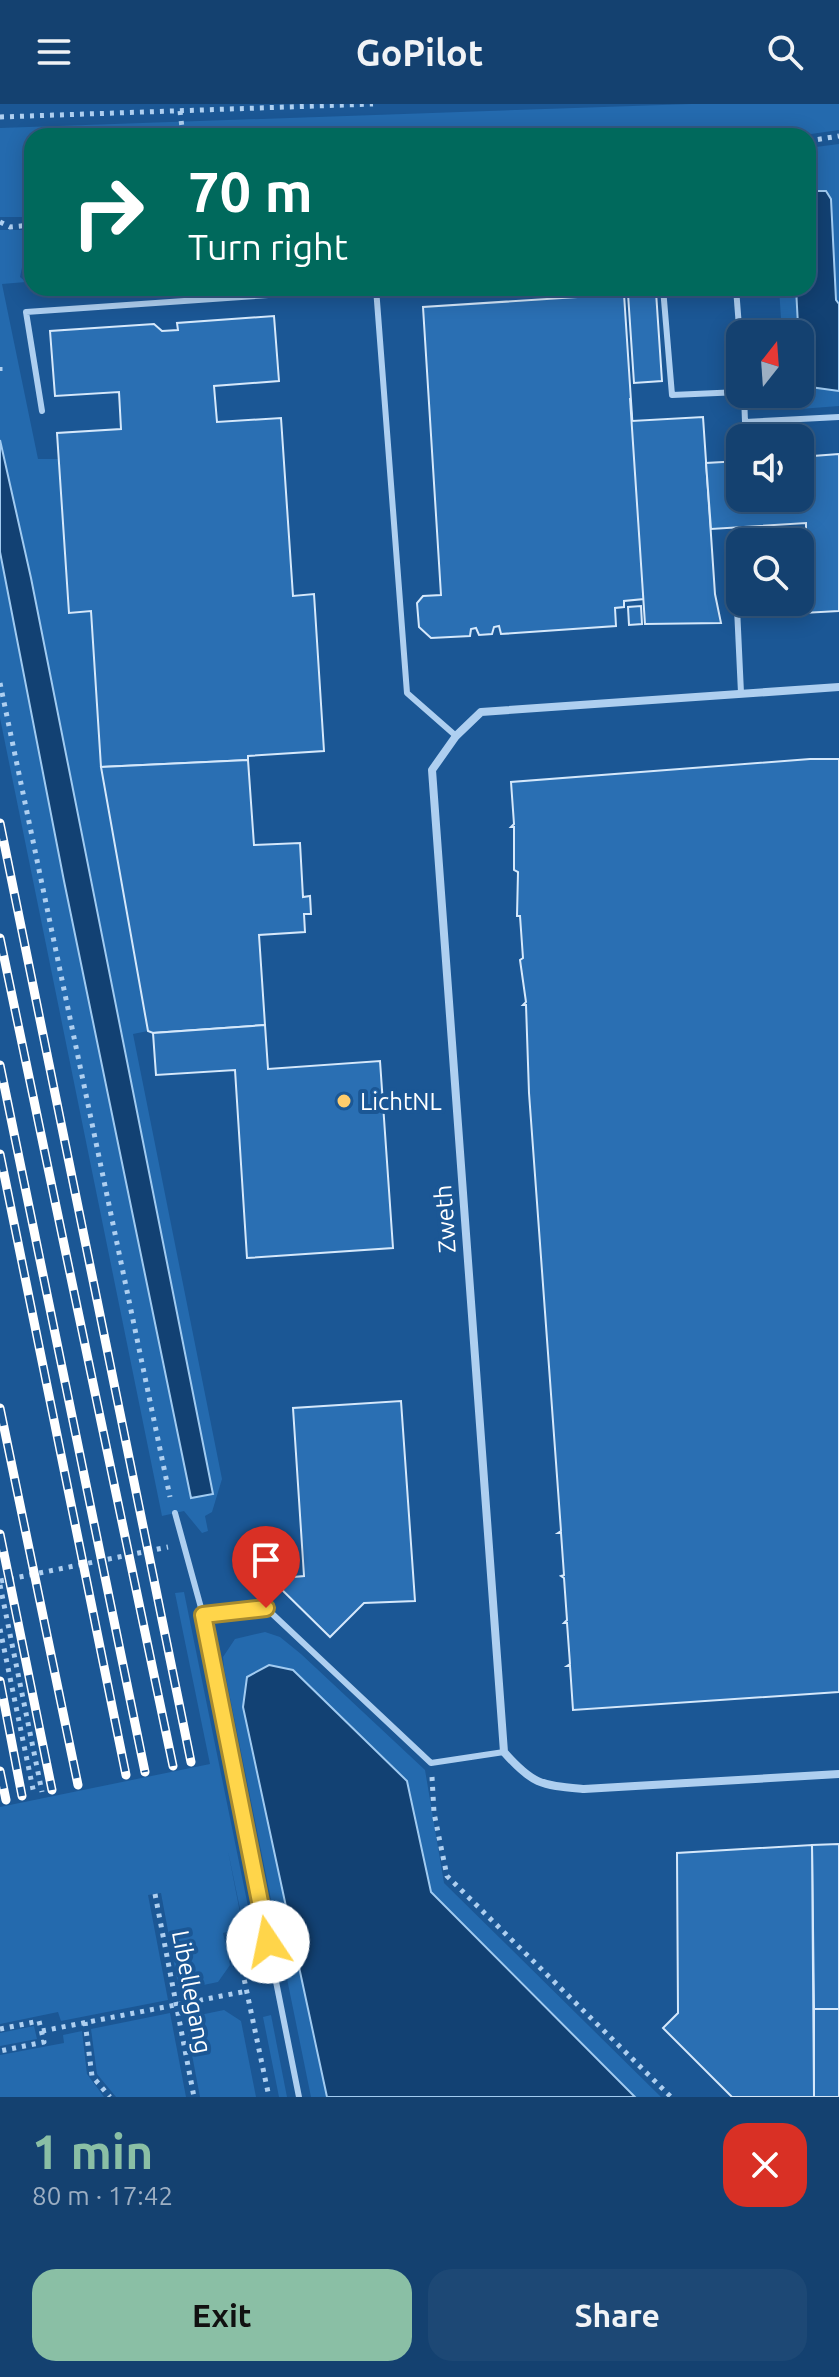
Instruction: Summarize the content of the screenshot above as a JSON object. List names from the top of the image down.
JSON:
{
  "streets": {
    "street": ["Zweth"],
    "path": ["Libellegang"]
  },
  "places": ["LichtNL"],
  "north": "top",
  "page": {
    "header": "GoPilot",
    "turn": ["70 m", "Turn right"],
    "heading": ["1 min", "80 m · 17:42"],
    "buttons": ["Exit", "Share"]
  }
}
